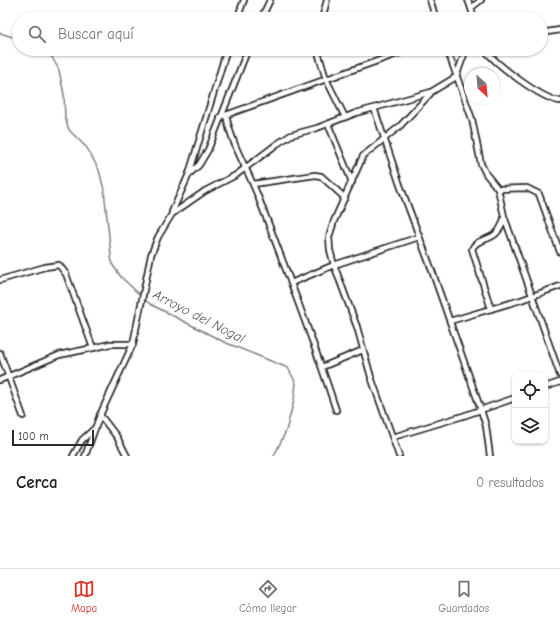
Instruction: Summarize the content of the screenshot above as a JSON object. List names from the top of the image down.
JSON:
{
  "water": ["Arroyo del Nogal"],
  "scale_bar": "100 m",
  "north": "bottom right",
  "page": {
    "search": "Buscar aquí",
    "scale": "100 m",
    "heading": ["Cerca", "0 resultados"],
    "nav": ["Mapa", "Cómo llegar", "Guardados"]
  }
}
